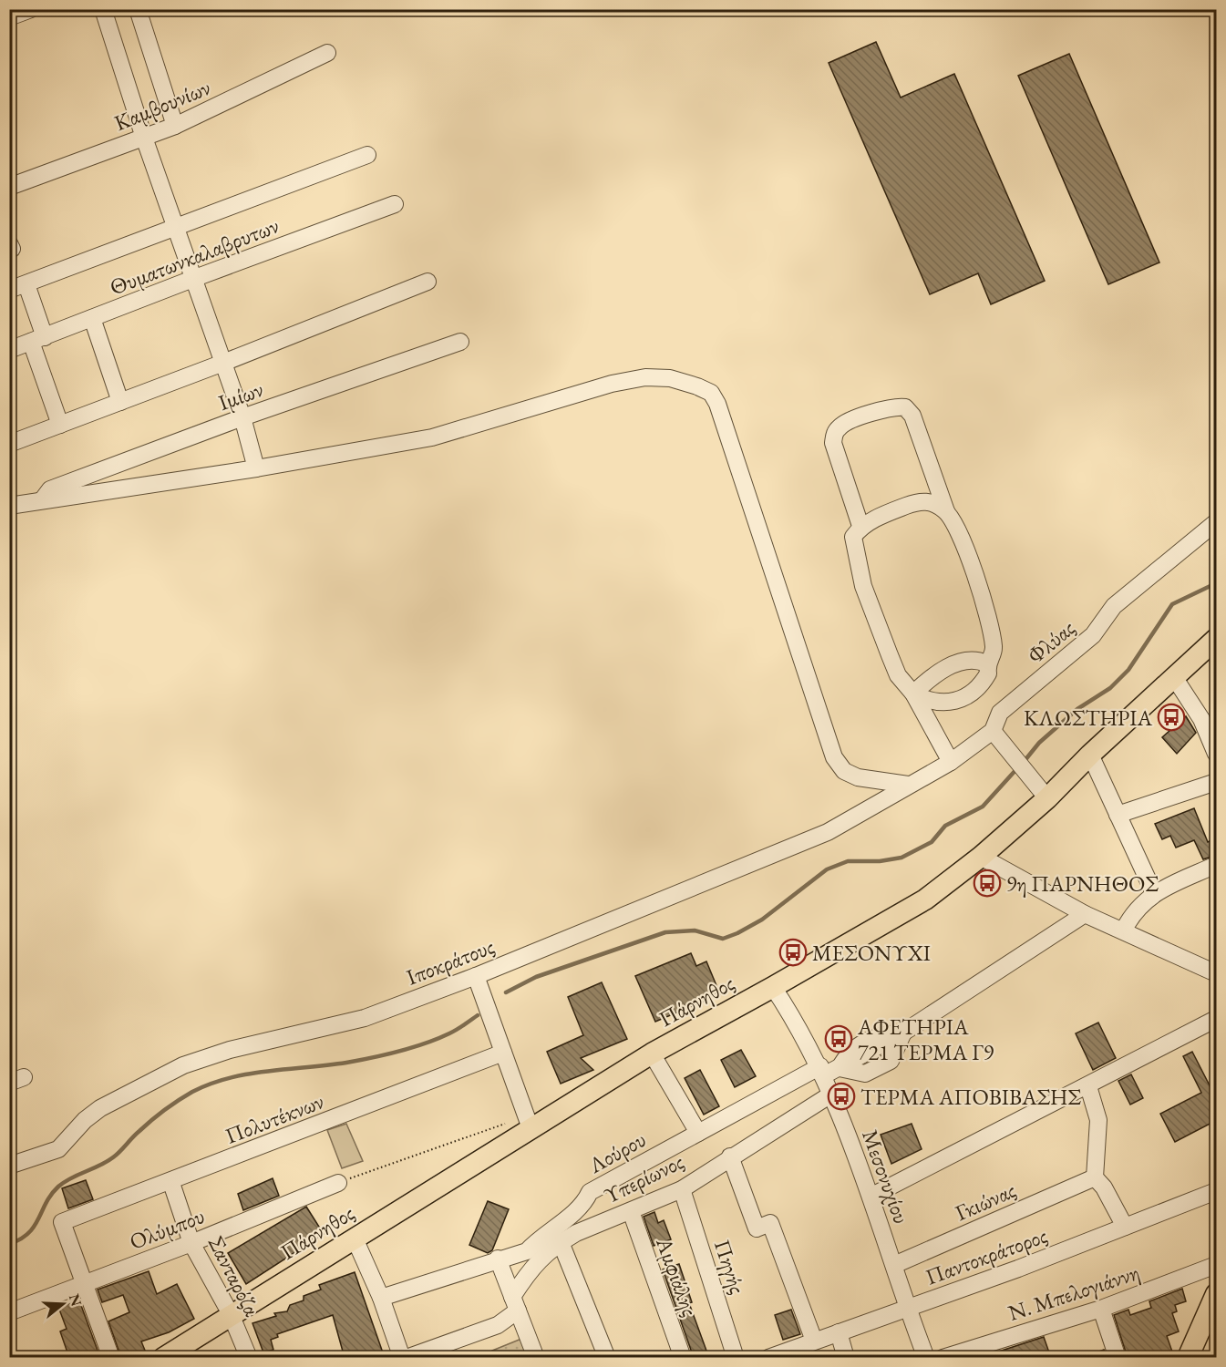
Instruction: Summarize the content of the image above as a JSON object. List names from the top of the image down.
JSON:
{
  "streets": {
    "main road": ["Πάρνηθος"],
    "street": [
      "Καμβουνίων",
      "Θυματωνκαλαβρυτων",
      "Ιμίων",
      "Φλύας",
      "Ιποκράτους",
      "Πολυτέκνων",
      "Λούρου",
      "Μεσονυχίου",
      "Υπερίωνος",
      "Γκιώνας",
      "Ολύμπου",
      "Παντοκράτορος",
      "Πηγής",
      "Σανταρόζα",
      "Αμφιάλης",
      "Ν. Μπελογιάννη"
    ]
  },
  "crossings": [
    ["Φλύας", "Ιποκράτους"],
    ["Πάρνηθος", "Μεσονυχίου"],
    ["Πάρνηθος", "Σανταρόζα"],
    ["Πολυτέκνων", "Ολύμπου"],
    ["Πολυτέκνων", "Σανταρόζα"],
    ["Λούρου", "Μεσονυχίου"],
    ["Μεσονυχίου", "Υπερίωνος"],
    ["Μεσονυχίου", "Γκιώνας"],
    ["Μεσονυχίου", "Παντοκράτορος"],
    ["Υπερίωνος", "Πηγής"],
    ["Υπερίωνος", "Αμφιάλης"],
    ["Ολύμπου", "Σανταρόζα"]
  ],
  "places": {
    "bus stop": [
      "ΚΛΩΣΤΗΡΙΑ",
      "9η ΠΑΡΝΗΘΟΣ",
      "ΜΕΣΟΝΥΧΙ",
      "ΑΦΕΤΗΡΙΑ 721 ΤΕΡΜΑ Γ9",
      "ΤΕΡΜΑ ΑΠΟΒΙΒΑΣΗΣ"
    ]
  },
  "north": "right"
}
